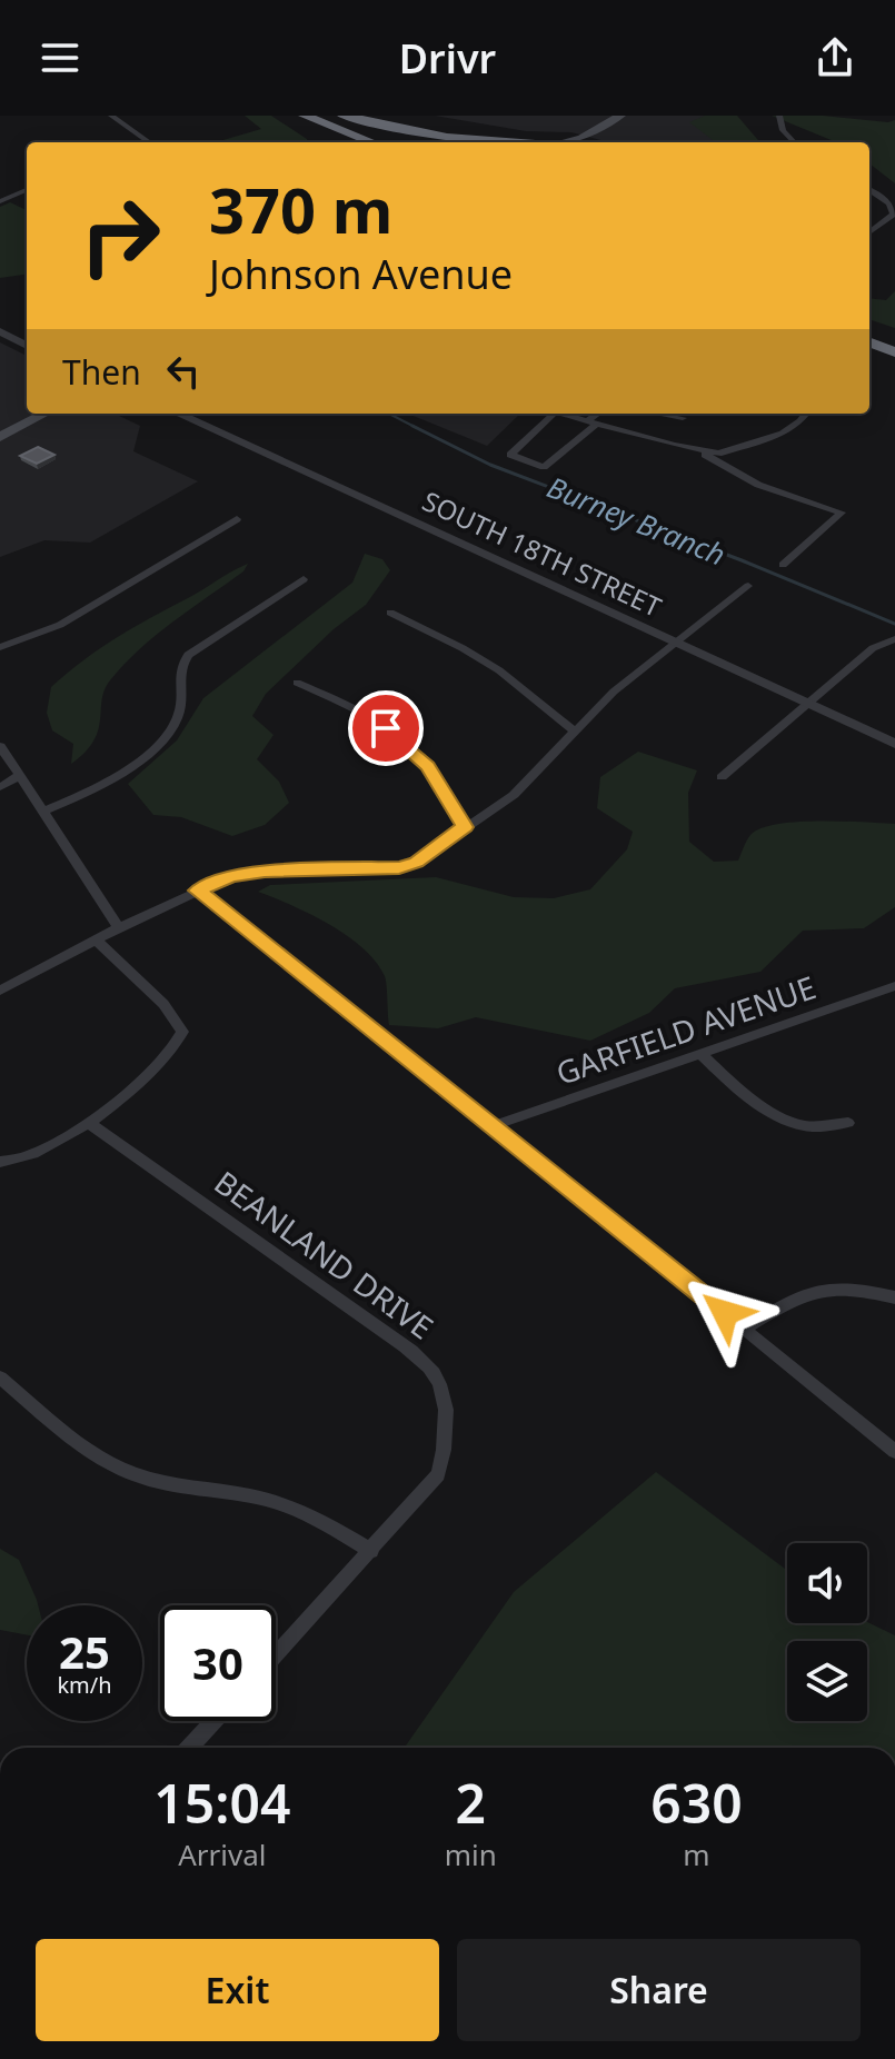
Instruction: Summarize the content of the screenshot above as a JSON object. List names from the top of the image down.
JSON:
{
  "streets": {
    "street": ["SOUTH 18TH STREET", "GARFIELD AVENUE", "BEANLAND DRIVE"]
  },
  "water": ["Burney Branch"],
  "page": {
    "header": "Drivr",
    "turn": ["370 m", "Johnson Avenue"],
    "then": "Then",
    "speed": "25 km/h",
    "limit": "30",
    "eta": [
      "15:04",
      "Arrival",
      "2",
      "min",
      "630",
      "m"
    ],
    "buttons": ["Exit", "Share"]
  }
}
